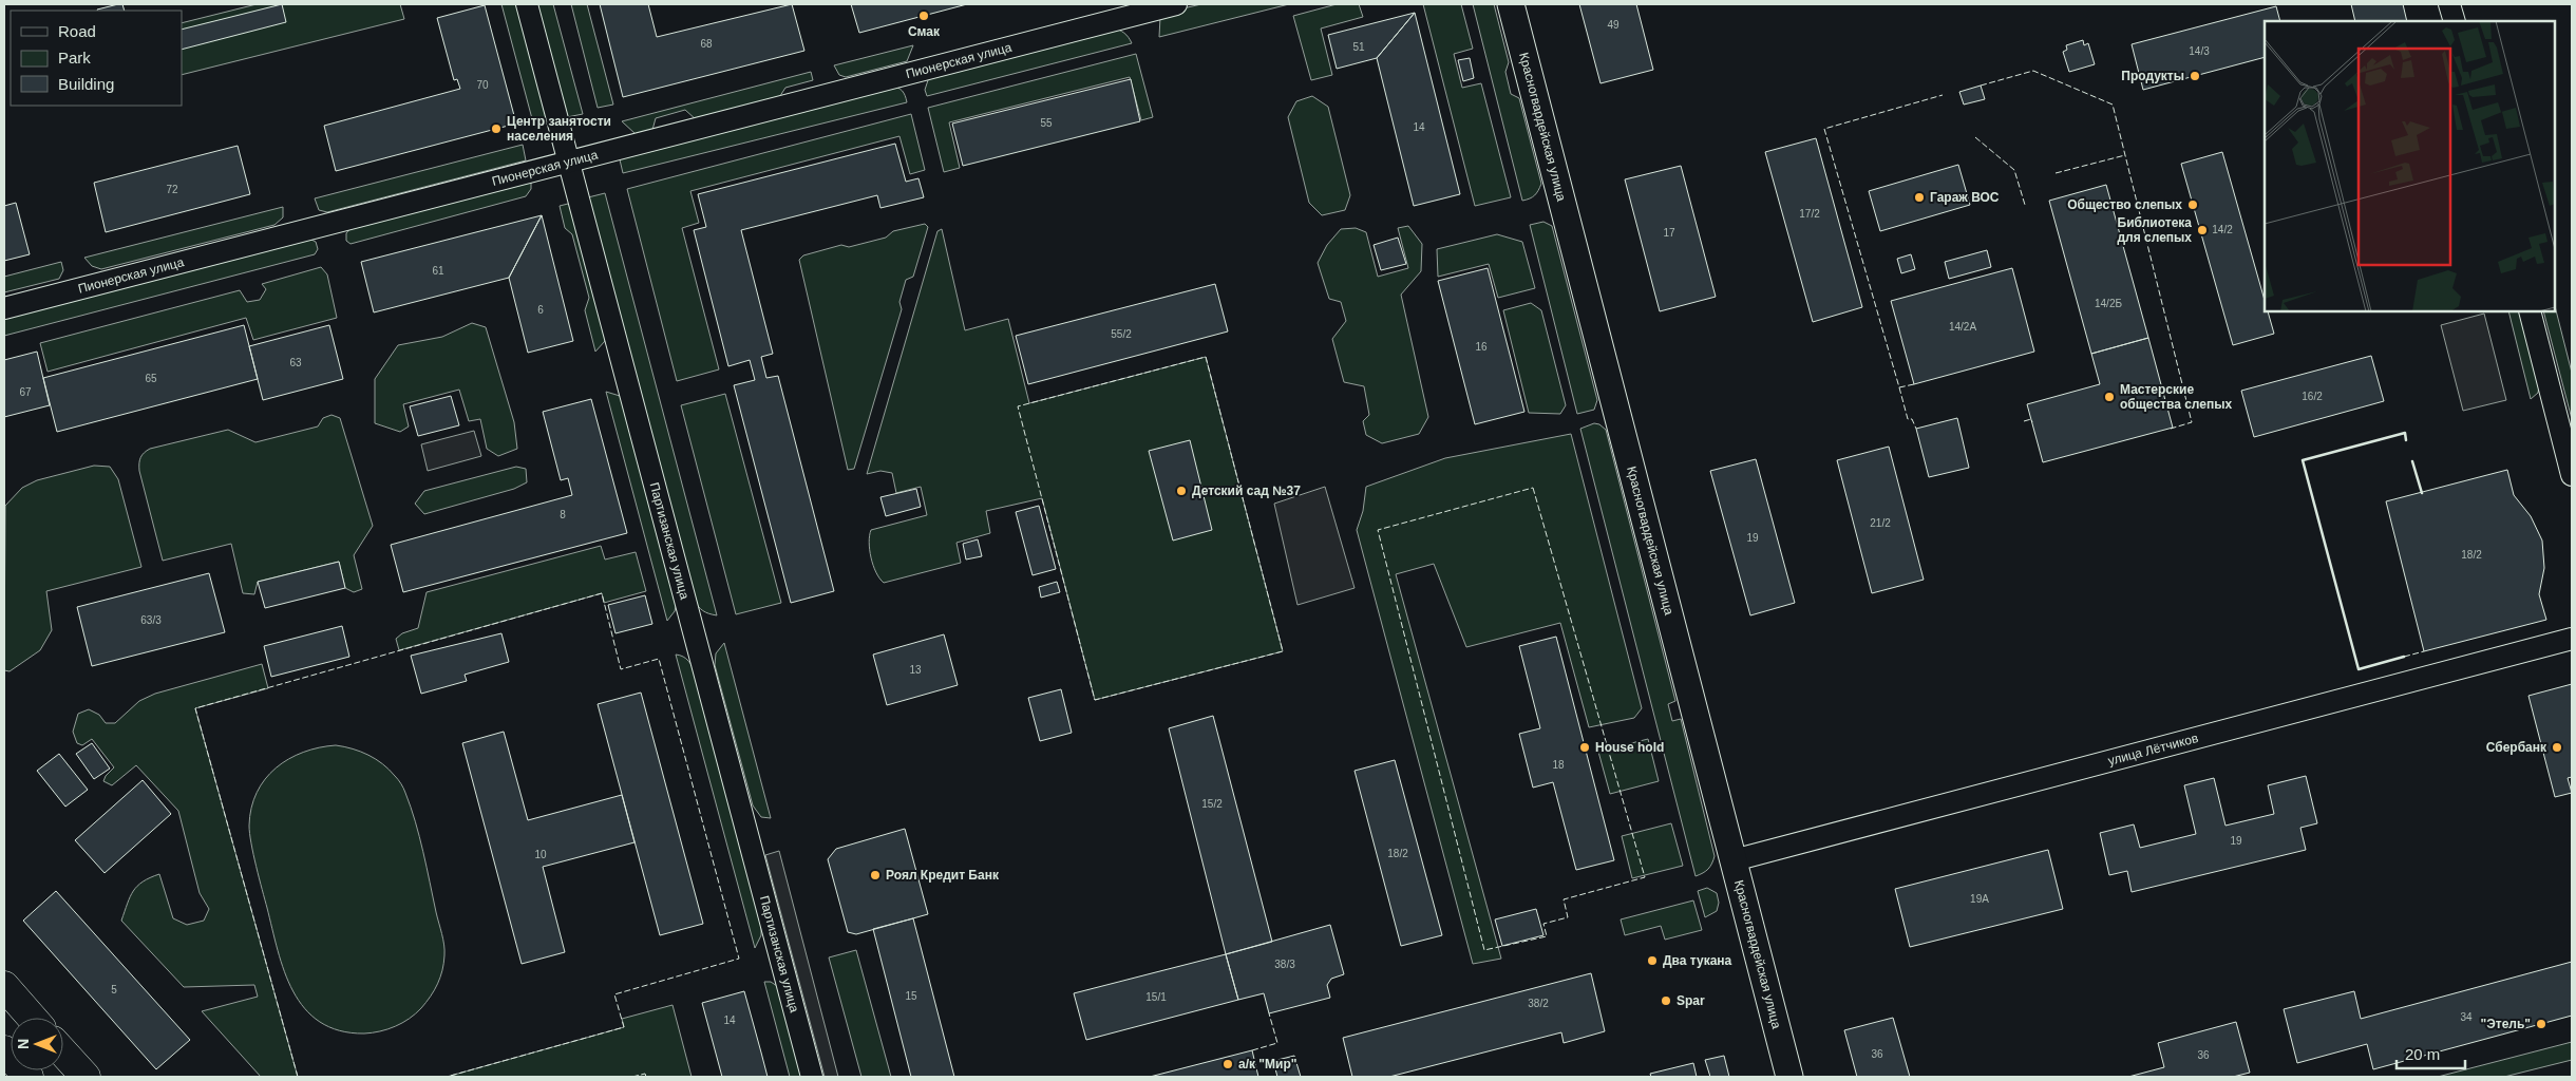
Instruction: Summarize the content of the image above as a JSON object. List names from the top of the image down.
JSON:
{
  "streets": {
    "street": [
      "Пионерская улица",
      "Красногвардейская улица",
      "Партизанская улица",
      "улица Лётчиков"
    ]
  },
  "crossings": [
    ["Пионерская улица", "Партизанская улица"],
    ["Красногвардейская улица", "улица Лётчиков"]
  ],
  "places": [
    "Смак",
    "Продукты",
    "Центр занятости населения",
    "Гараж ВОС",
    "Общество слепых",
    "Библиотека для слепых",
    "Мастерские общества слепых",
    "Детский сад №37",
    "House hold",
    "Сбербанк",
    "Роял Кредит Банк",
    "Два тукана",
    "Spar",
    "\"Этель\"",
    "а/к \"Мир\""
  ],
  "house_numbers": [
    "49",
    "68",
    "51",
    "14/3",
    "70",
    "55",
    "14",
    "72",
    "17/2",
    "14/2",
    "17",
    "61",
    "14/2Б",
    "6",
    "14/2А",
    "55/2",
    "16",
    "63",
    "65",
    "67",
    "16/2",
    "8",
    "21/2",
    "19",
    "18/2",
    "63/3",
    "13",
    "18",
    "15/2",
    "19",
    "18/2",
    "10",
    "19А",
    "38/3",
    "5",
    "15",
    "15/1",
    "38/2",
    "34",
    "14",
    "36",
    "36"
  ],
  "legend": ["Road", "Park", "Building"],
  "scale_bar": "20 m",
  "north": "left"
}
